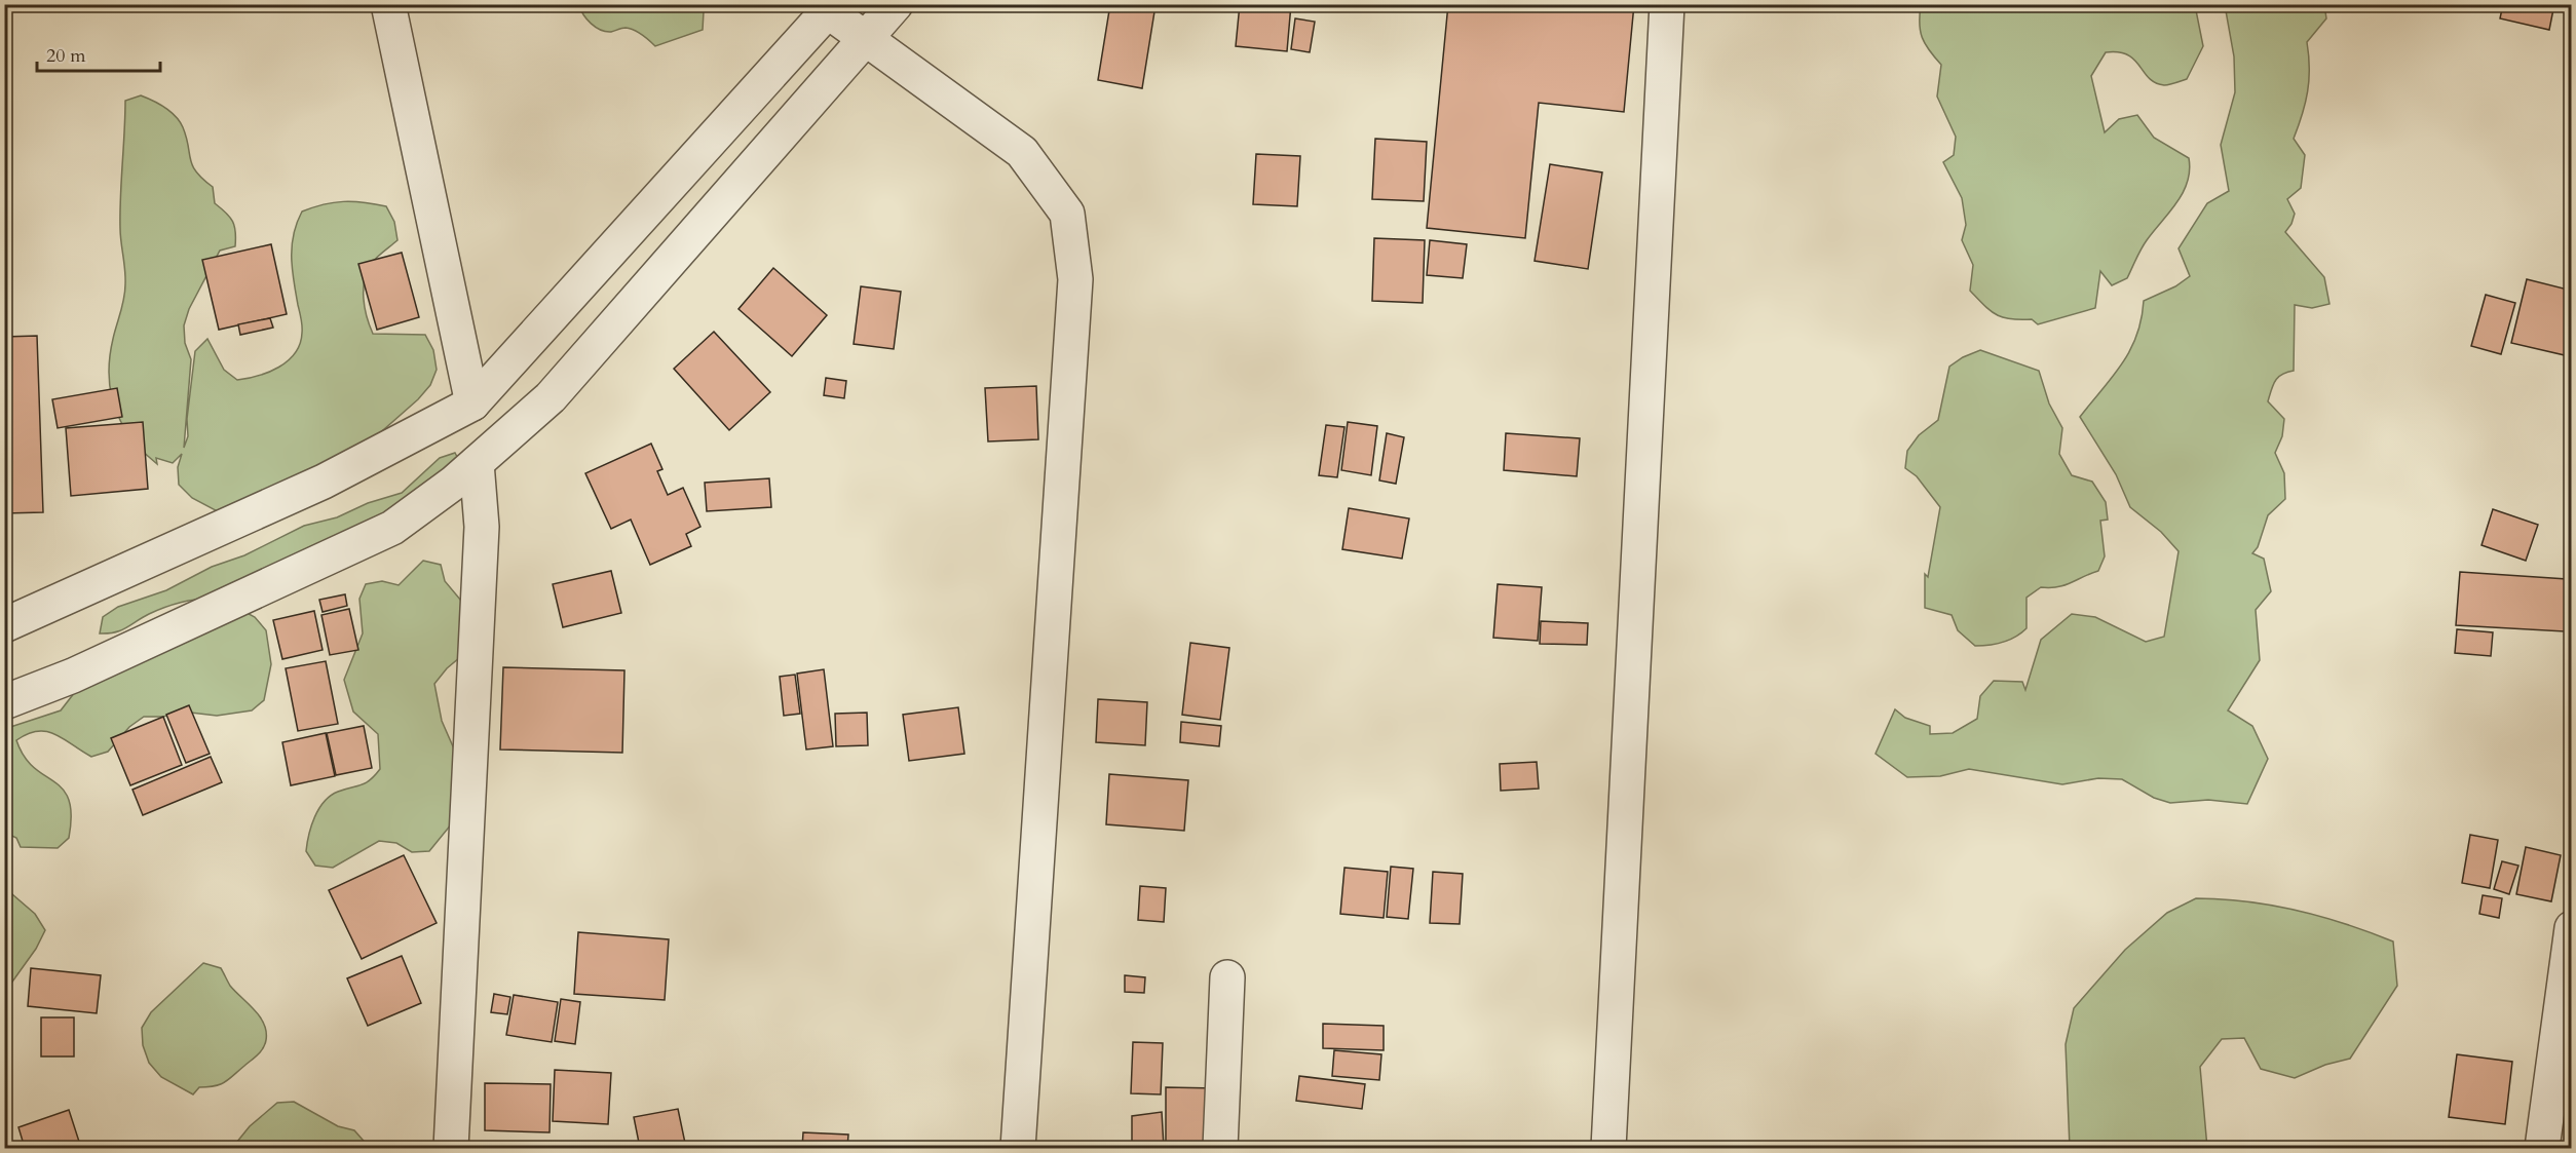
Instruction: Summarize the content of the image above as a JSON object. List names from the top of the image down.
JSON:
{
  "scale_bar": "20 m"
}
